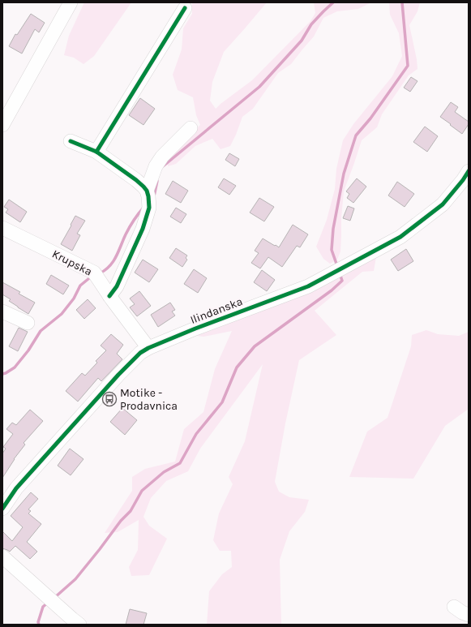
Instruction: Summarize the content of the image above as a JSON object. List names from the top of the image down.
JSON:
{
  "streets": {
    "street": ["Krupska", "Ilindanska"]
  },
  "crossings": [
    ["Krupska", "Ilindanska"]
  ],
  "places": {
    "bus stop": ["Motike - Prodavnica"]
  }
}
